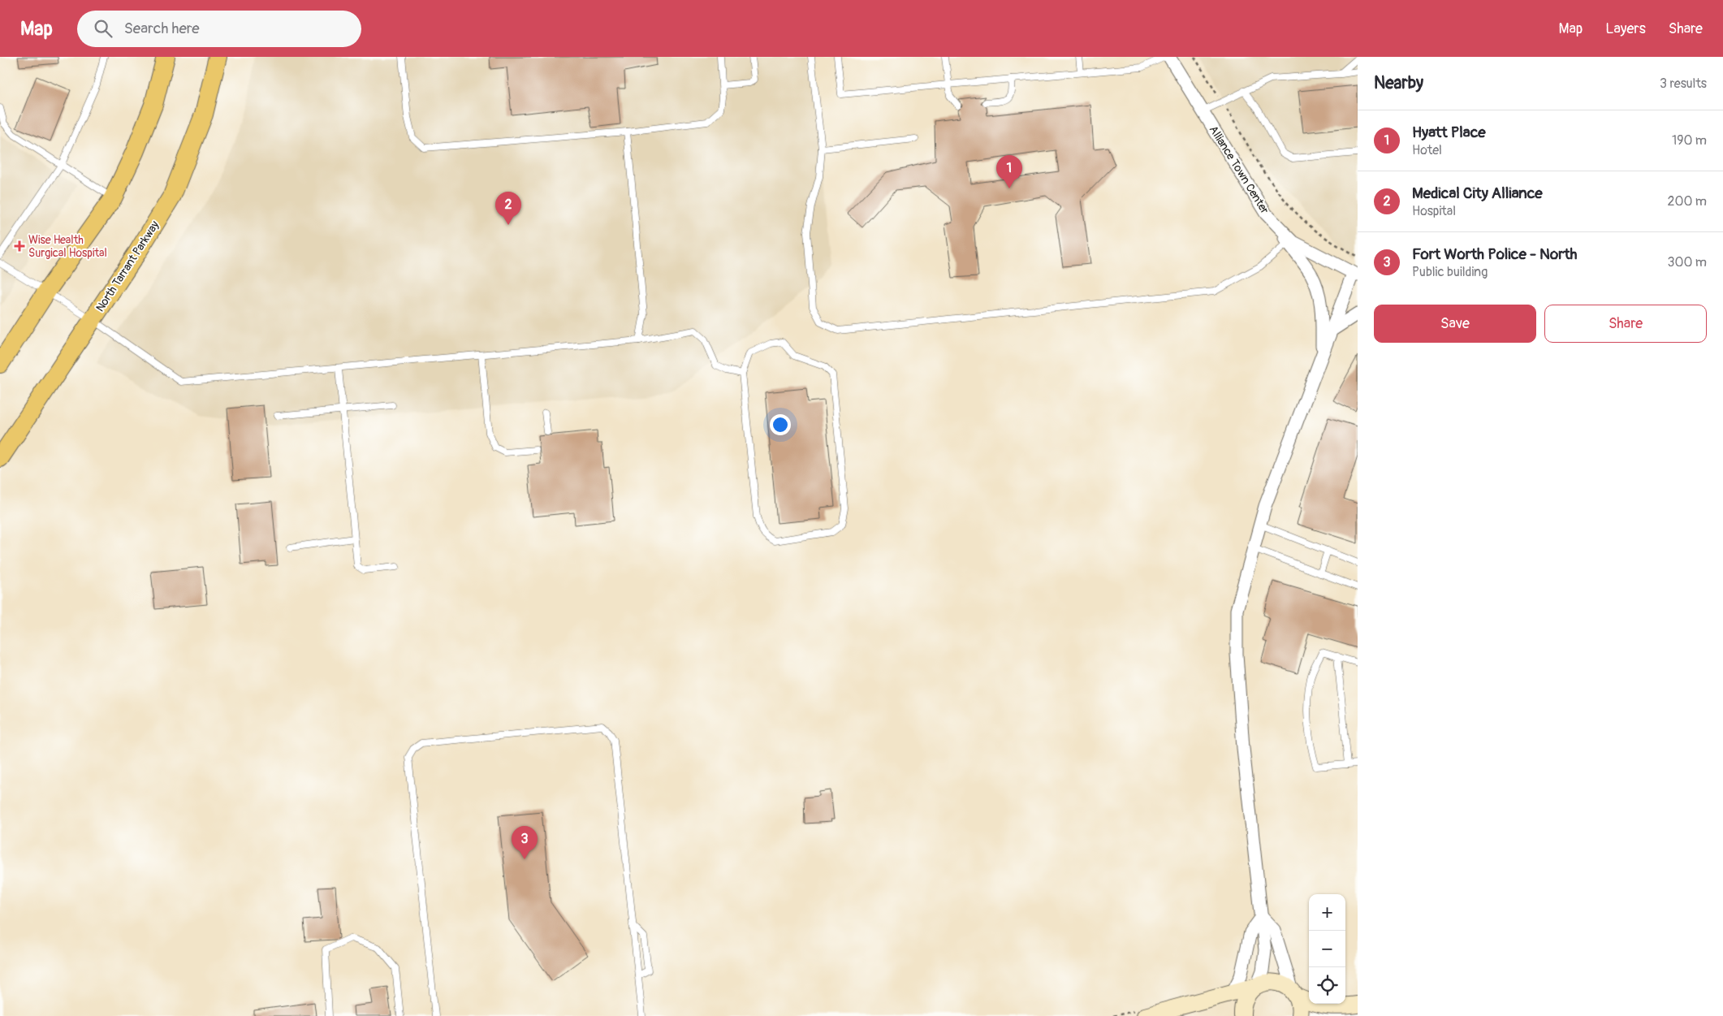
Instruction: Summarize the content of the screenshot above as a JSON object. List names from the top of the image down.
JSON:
{
  "streets": {
    "main road": ["North Tarrant Parkway"],
    "street": ["Alliance Town Center"]
  },
  "places": {
    "health": ["Wise Health Surgical Hospital"]
  },
  "page": {
    "header": "Map",
    "search": "Search here",
    "nav": ["Map", "Layers", "Share"],
    "heading": ["Nearby", "3 results"],
    "list": [
      {
        "mark": "1",
        "name": "Hyatt Place",
        "note": "Hotel",
        "value": "190 m"
      },
      {
        "mark": "2",
        "name": "Medical City Alliance",
        "note": "Hospital",
        "value": "200 m"
      },
      {
        "mark": "3",
        "name": "Fort Worth Police - North",
        "note": "Public building",
        "value": "300 m"
      }
    ],
    "pins": ["1", "2", "3"],
    "buttons": ["Save", "Share"],
    "map_buttons": ["+", "−"]
  }
}
